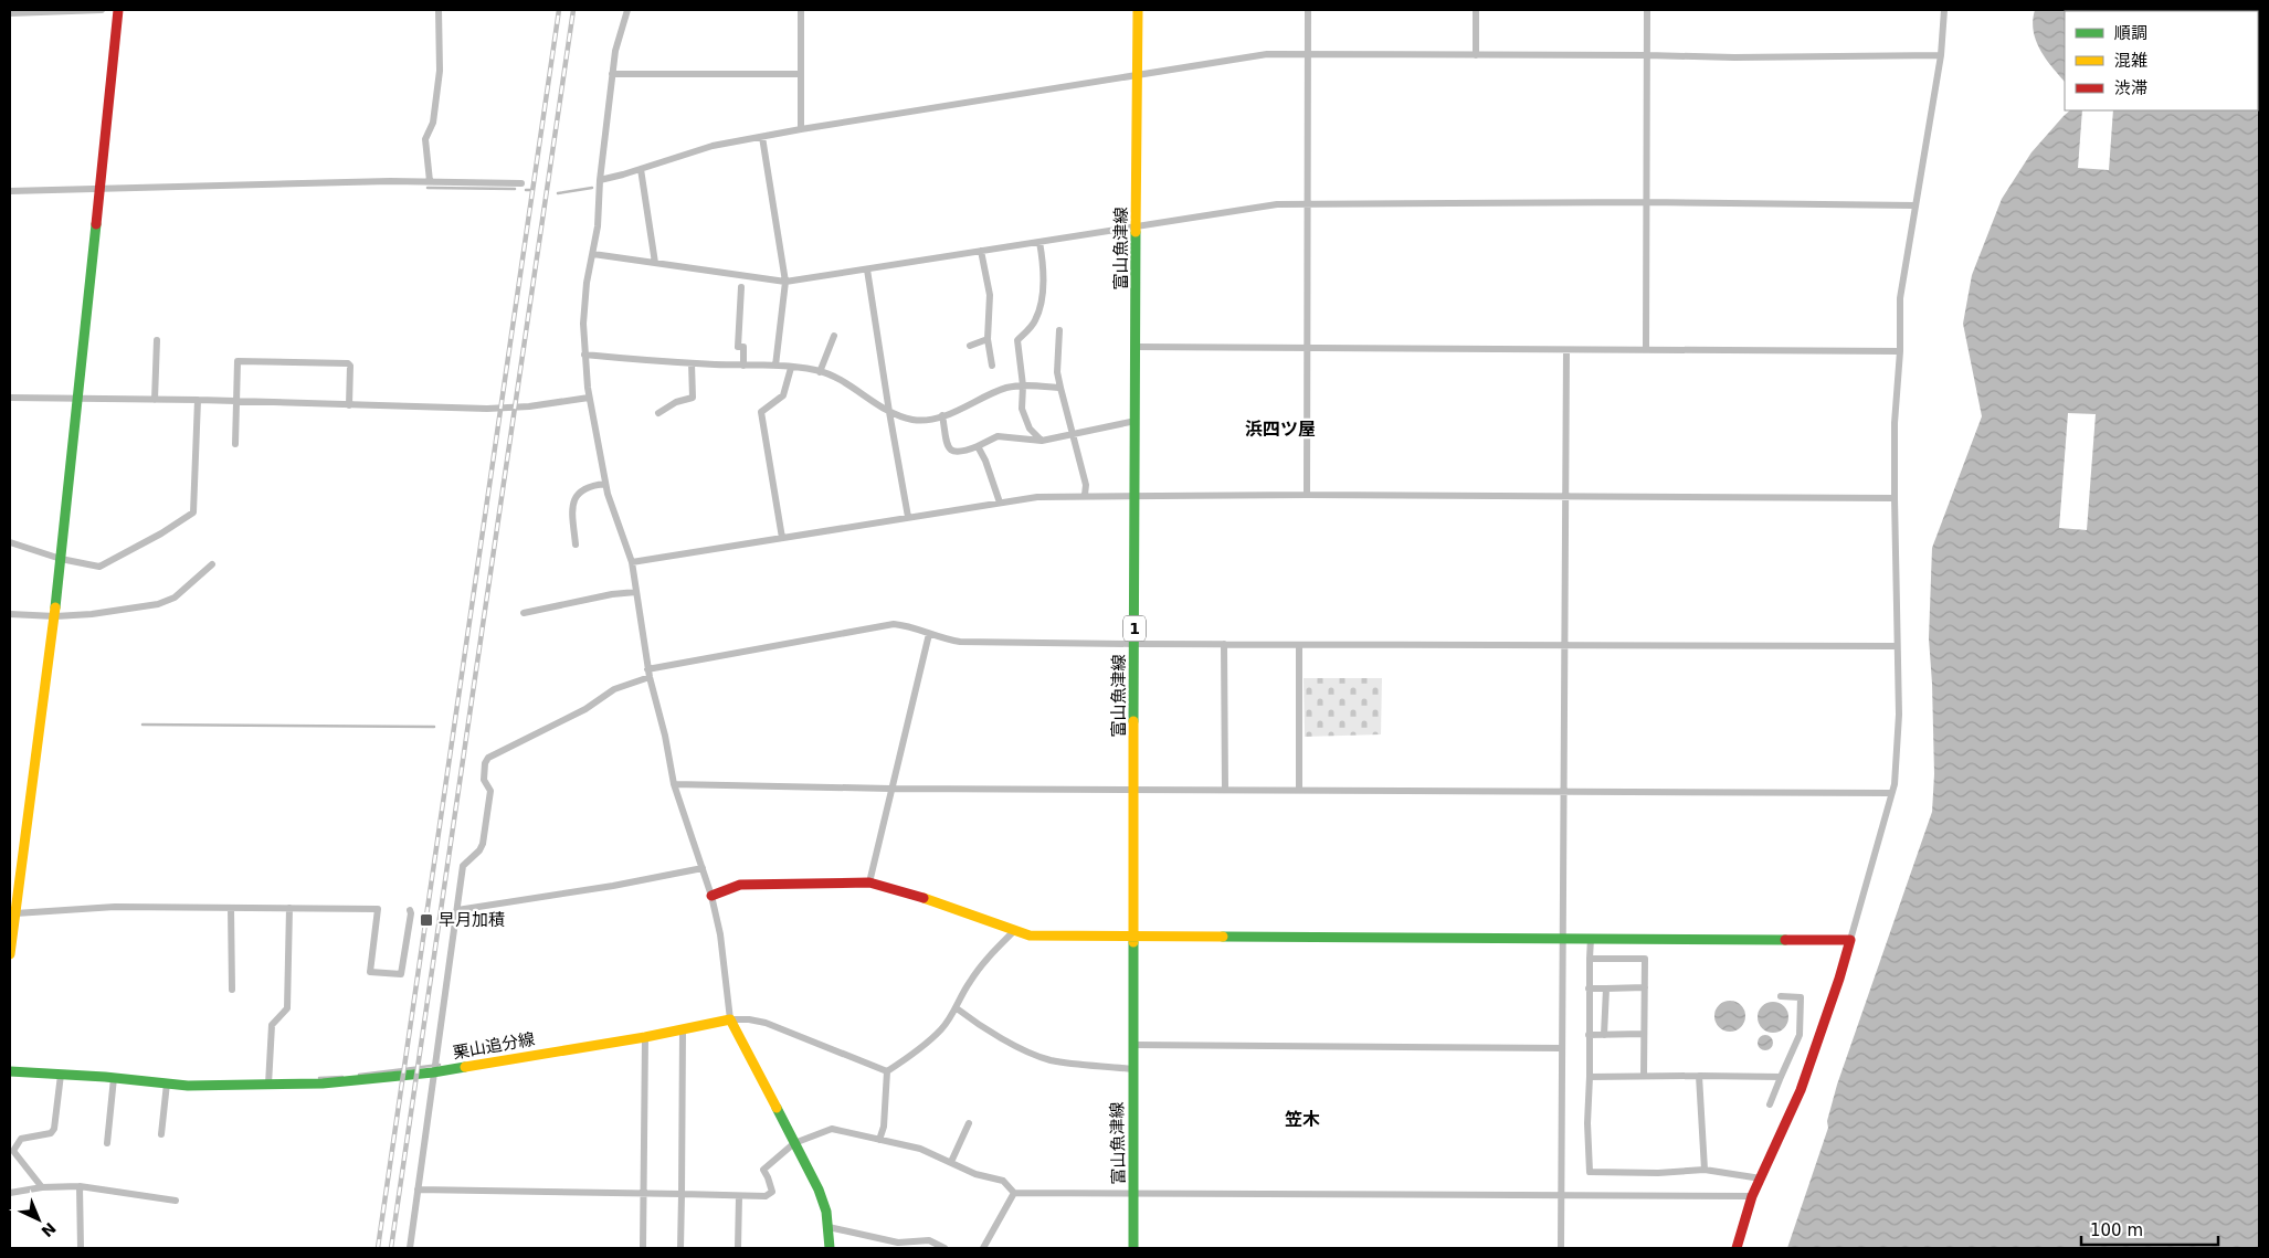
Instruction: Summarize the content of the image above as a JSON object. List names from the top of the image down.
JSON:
{
  "streets": {
    "street": ["富山魚津線", "1", "栗山追分線"]
  },
  "districts": ["浜四ツ屋", "笠木"],
  "places": {
    "transit": ["早月加積"]
  },
  "legend": ["順調", "混雑", "渋滞"],
  "scale_bar": "100 m",
  "north": "bottom right"
}
